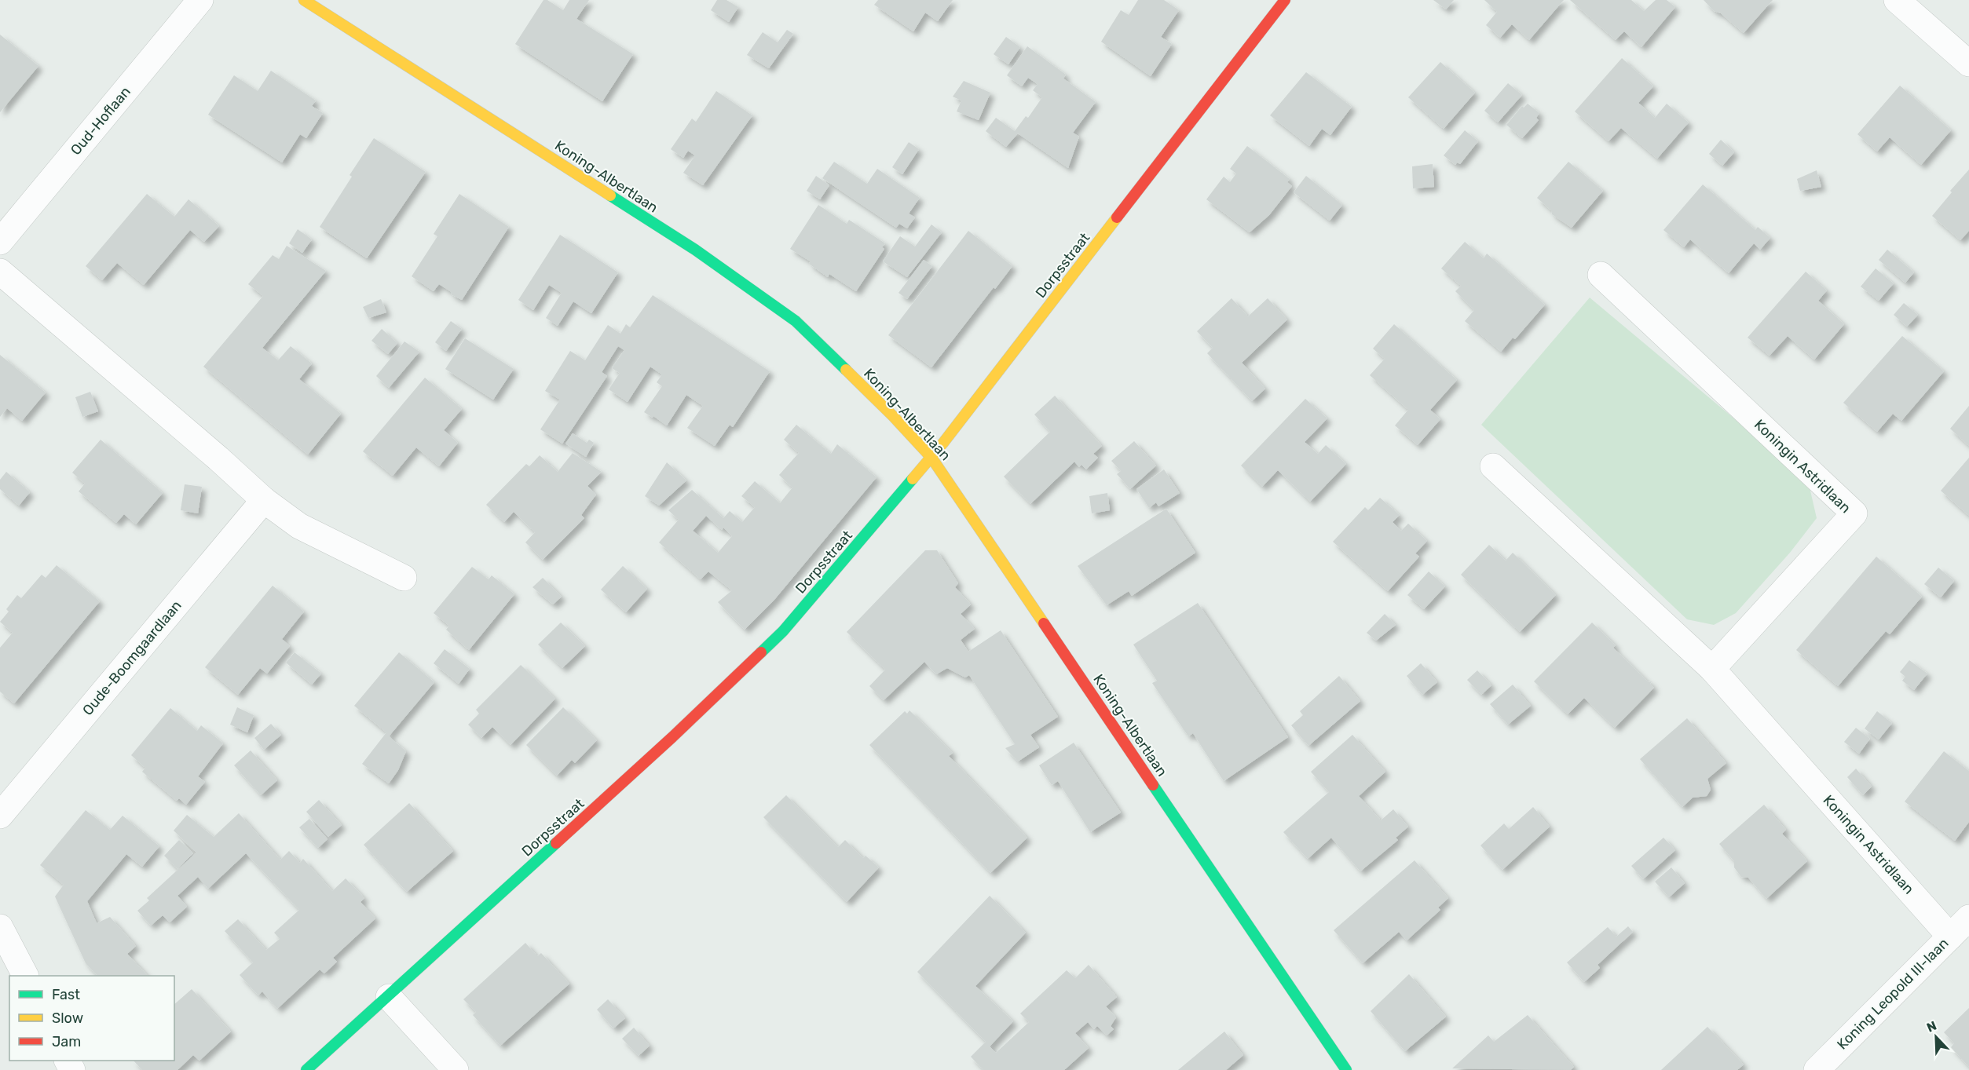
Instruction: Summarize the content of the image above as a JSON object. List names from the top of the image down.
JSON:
{
  "streets": {
    "street": [
      "Oud-Hoflaan",
      "Koning-Albertlaan",
      "Dorpsstraat",
      "Koningin Astridlaan",
      "Oude-Boomgaardlaan",
      "Koning Leopold III-laan"
    ]
  },
  "crossings": [
    ["Koning-Albertlaan", "Dorpsstraat"],
    ["Koningin Astridlaan", "Koning Leopold III-laan"]
  ],
  "legend": ["Fast", "Slow", "Jam"],
  "north": "top left"
}
